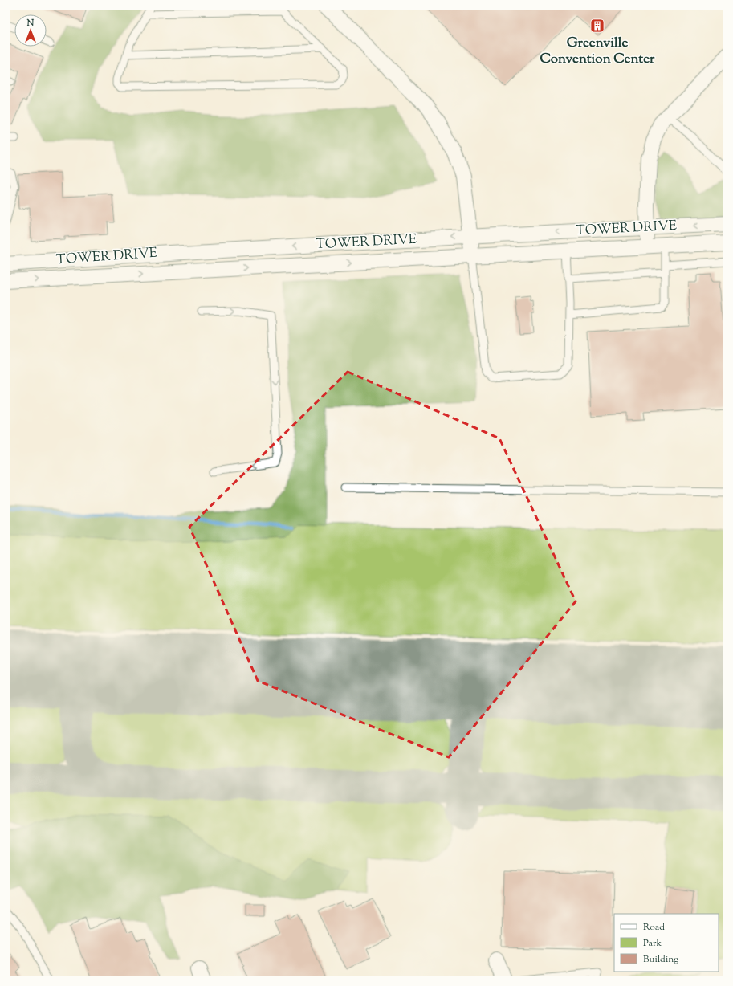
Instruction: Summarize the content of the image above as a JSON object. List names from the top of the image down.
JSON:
{
  "streets": {
    "street": ["TOWER DRIVE"]
  },
  "places": {
    "building": ["Greenville Convention Center"]
  },
  "legend": ["Road", "Park", "Building"],
  "north": "top"
}
